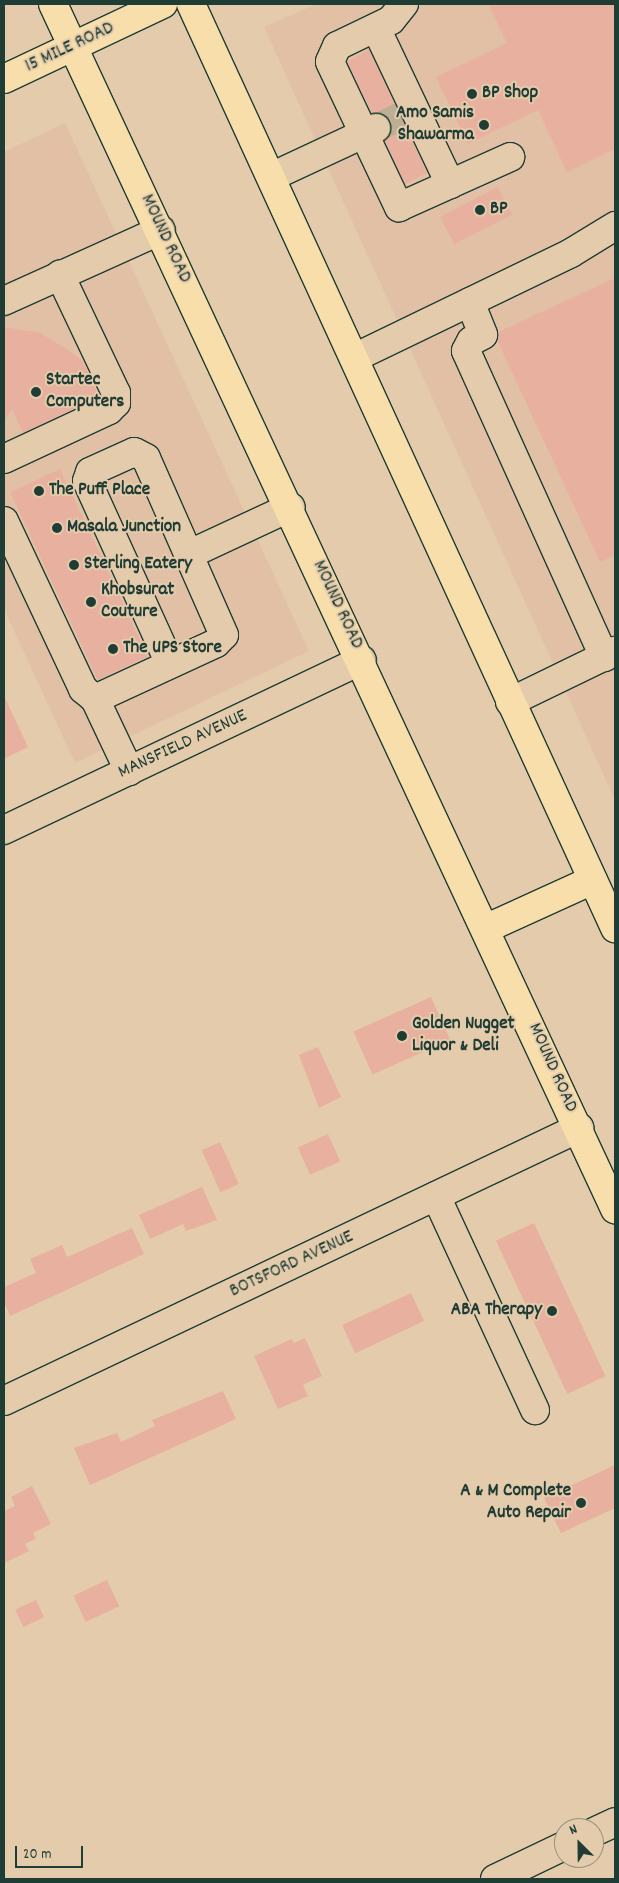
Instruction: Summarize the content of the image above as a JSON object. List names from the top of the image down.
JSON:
{
  "streets": {
    "main road": ["15 MILE ROAD", "MOUND ROAD"],
    "street": ["MANSFIELD AVENUE", "BOTSFORD AVENUE"]
  },
  "crossings": [
    ["15 MILE ROAD", "MOUND ROAD"],
    ["MOUND ROAD", "MANSFIELD AVENUE"],
    ["MOUND ROAD", "BOTSFORD AVENUE"]
  ],
  "places": [
    "BP Shop",
    "Amo Samis Shawarma",
    "BP",
    "Startec Computers",
    "The Puff Place",
    "Masala Junction",
    "Sterling Eatery",
    "Khobsurat Couture",
    "The UPS Store",
    "Golden Nugget Liquor & Deli",
    "ABA Therapy",
    "A & M Complete Auto Repair"
  ],
  "scale_bar": "20 m",
  "north": "top left"
}
